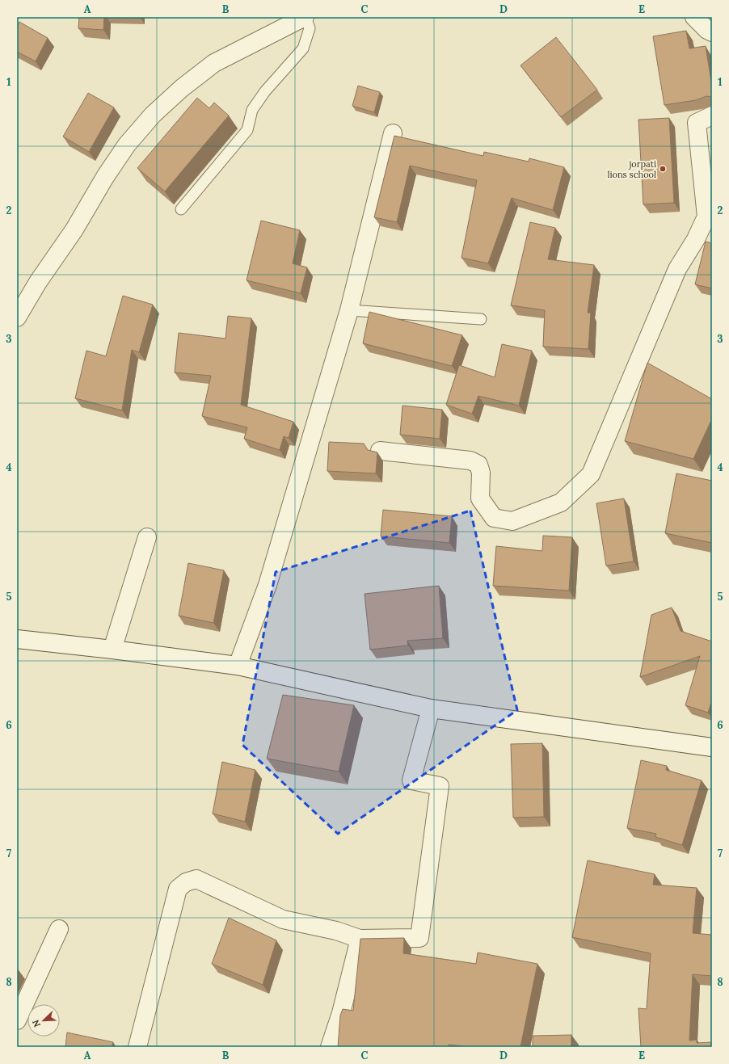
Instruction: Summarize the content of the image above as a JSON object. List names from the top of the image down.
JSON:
{
  "places": ["jorpati lions school"],
  "north": "bottom left",
  "grid": {
    "columns": [
      "A",
      "B",
      "C",
      "D",
      "E"
    ],
    "rows": [
      "1",
      "2",
      "3",
      "4",
      "5",
      "6",
      "7",
      "8"
    ]
  }
}
